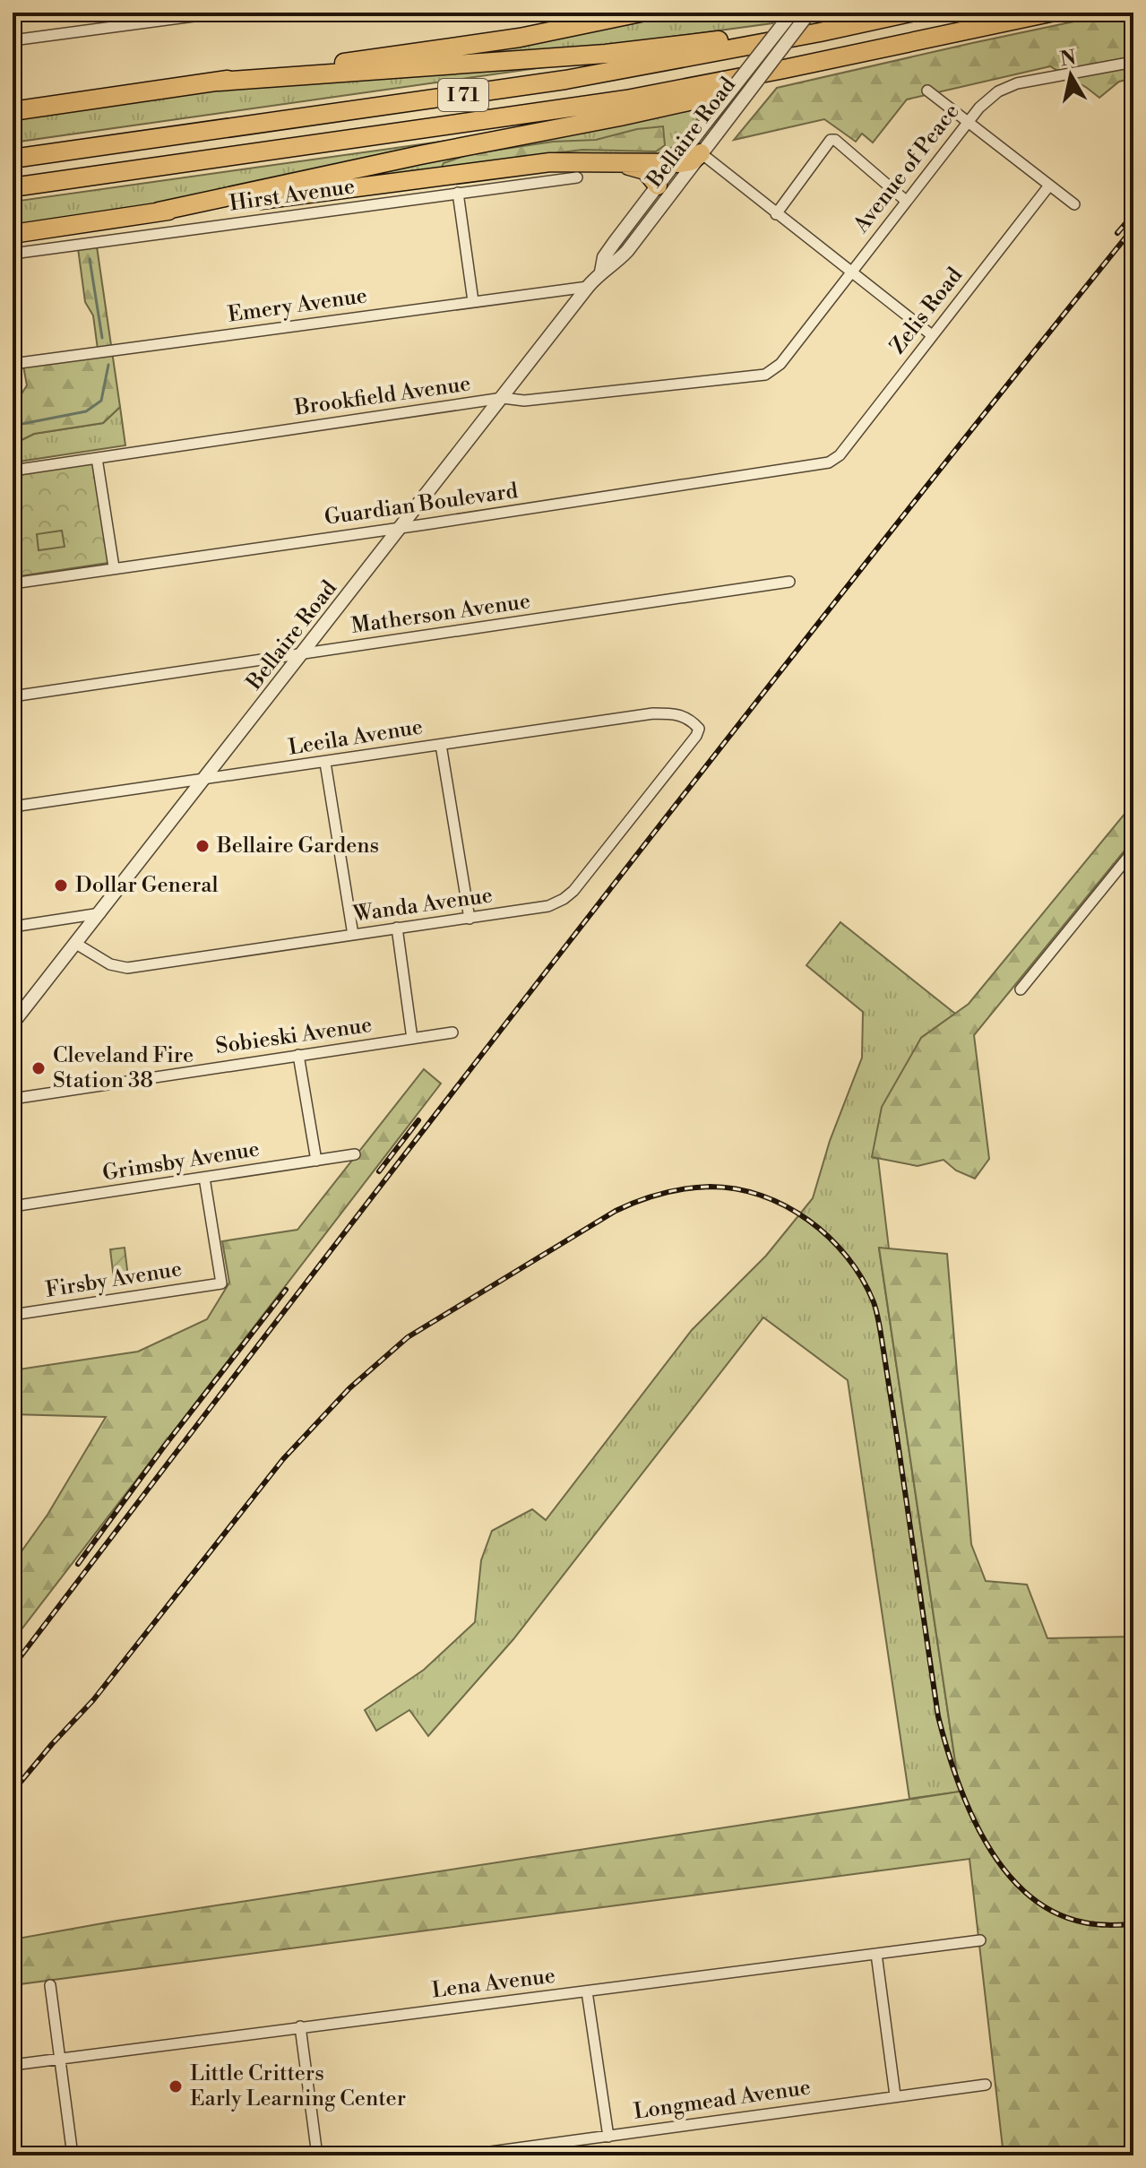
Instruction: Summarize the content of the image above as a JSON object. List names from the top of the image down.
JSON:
{
  "streets": {
    "highway": ["I 71"],
    "street": [
      "Bellaire Road",
      "Avenue of Peace",
      "Hirst Avenue",
      "Emery Avenue",
      "Zelis Road",
      "Brookfield Avenue",
      "Guardian Boulevard",
      "Matherson Avenue",
      "Leeila Avenue",
      "Wanda Avenue",
      "Sobieski Avenue",
      "Grimsby Avenue",
      "Firsby Avenue",
      "Lena Avenue",
      "Longmead Avenue"
    ]
  },
  "crossings": [
    ["Bellaire Road", "Emery Avenue"],
    ["Bellaire Road", "Brookfield Avenue"],
    ["Bellaire Road", "Guardian Boulevard"],
    ["Bellaire Road", "Matherson Avenue"],
    ["Bellaire Road", "Leeila Avenue"],
    ["Bellaire Road", "Wanda Avenue"],
    ["Avenue of Peace", "Brookfield Avenue"],
    ["Zelis Road", "Guardian Boulevard"],
    ["Leeila Avenue", "Wanda Avenue"],
    ["Grimsby Avenue", "Firsby Avenue"]
  ],
  "places": [
    "Bellaire Gardens",
    "Dollar General",
    "Cleveland Fire Station 38",
    "Little Critters Early Learning Center"
  ],
  "north": "top"
}
